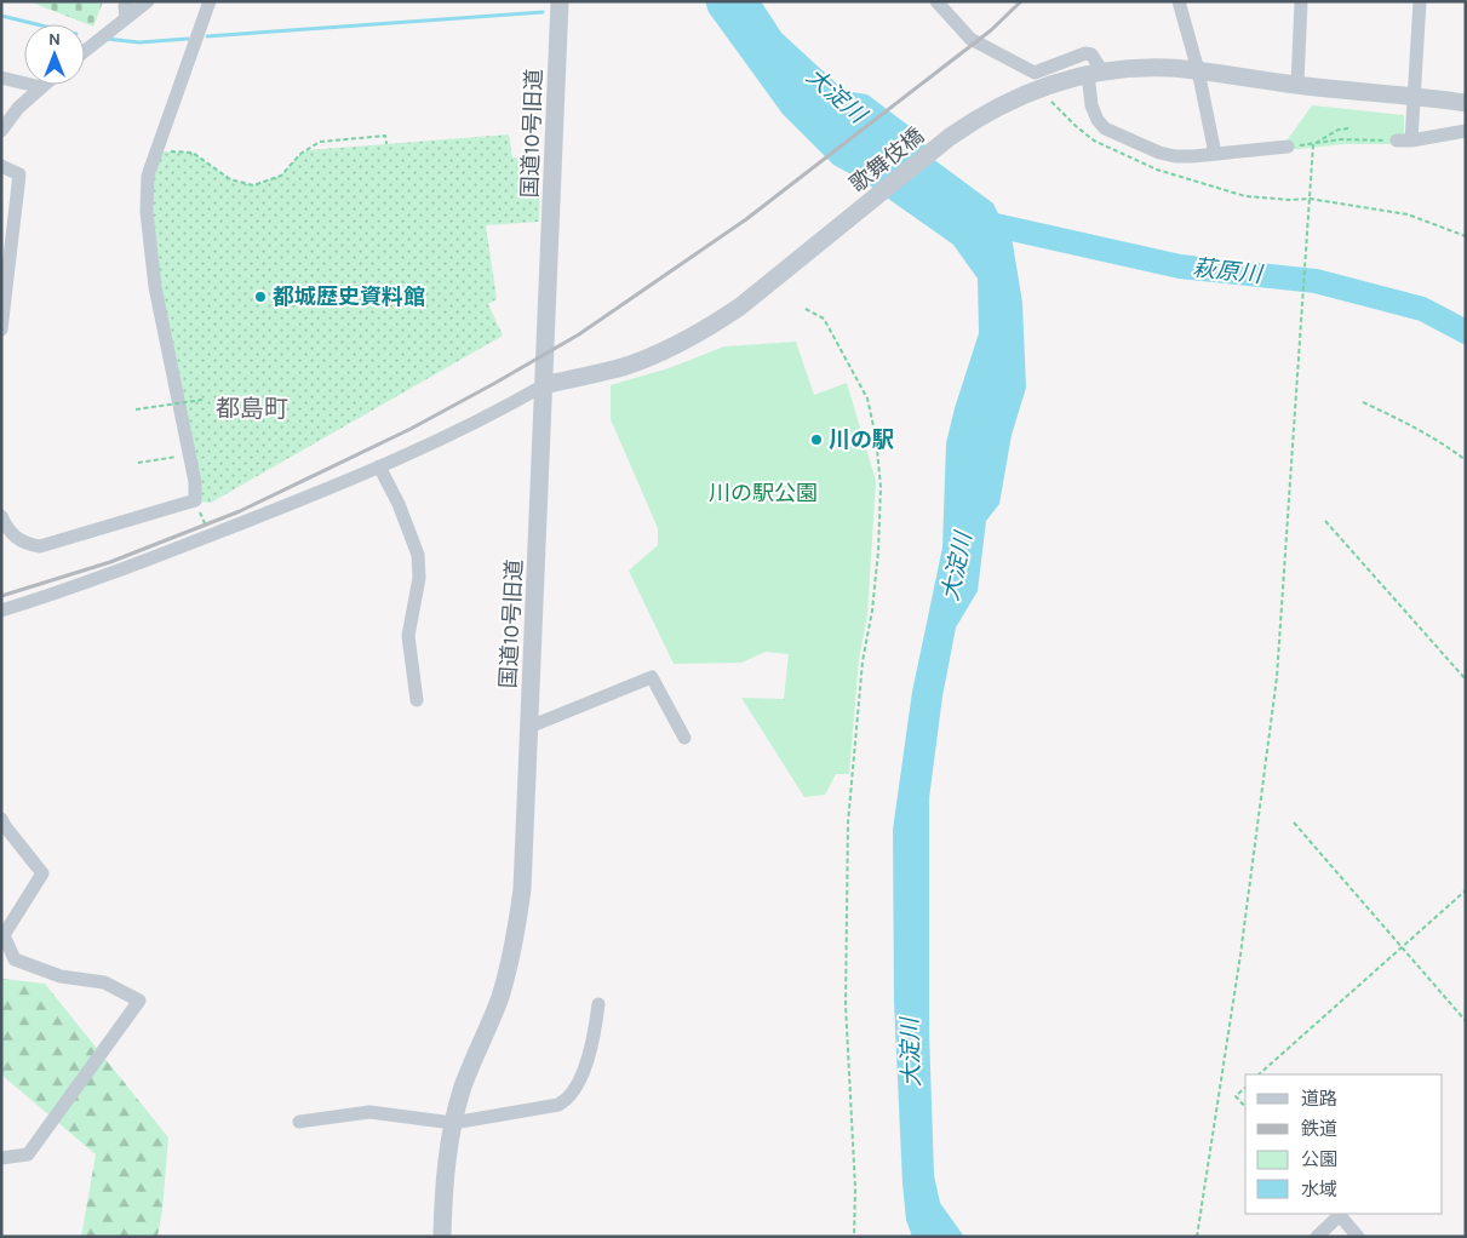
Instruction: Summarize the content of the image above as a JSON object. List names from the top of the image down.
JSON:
{
  "streets": {
    "street": ["国道10号旧道", "歌舞伎橋"]
  },
  "crossings": [
    ["国道10号旧道", "歌舞伎橋"]
  ],
  "districts": ["都島町"],
  "water": ["大淀川", "萩原川"],
  "parks": ["川の駅公園"],
  "places": ["都城歴史資料館", "川の駅"],
  "legend": [
    "道路",
    "鉄道",
    "公園",
    "水域"
  ],
  "north": "top"
}
